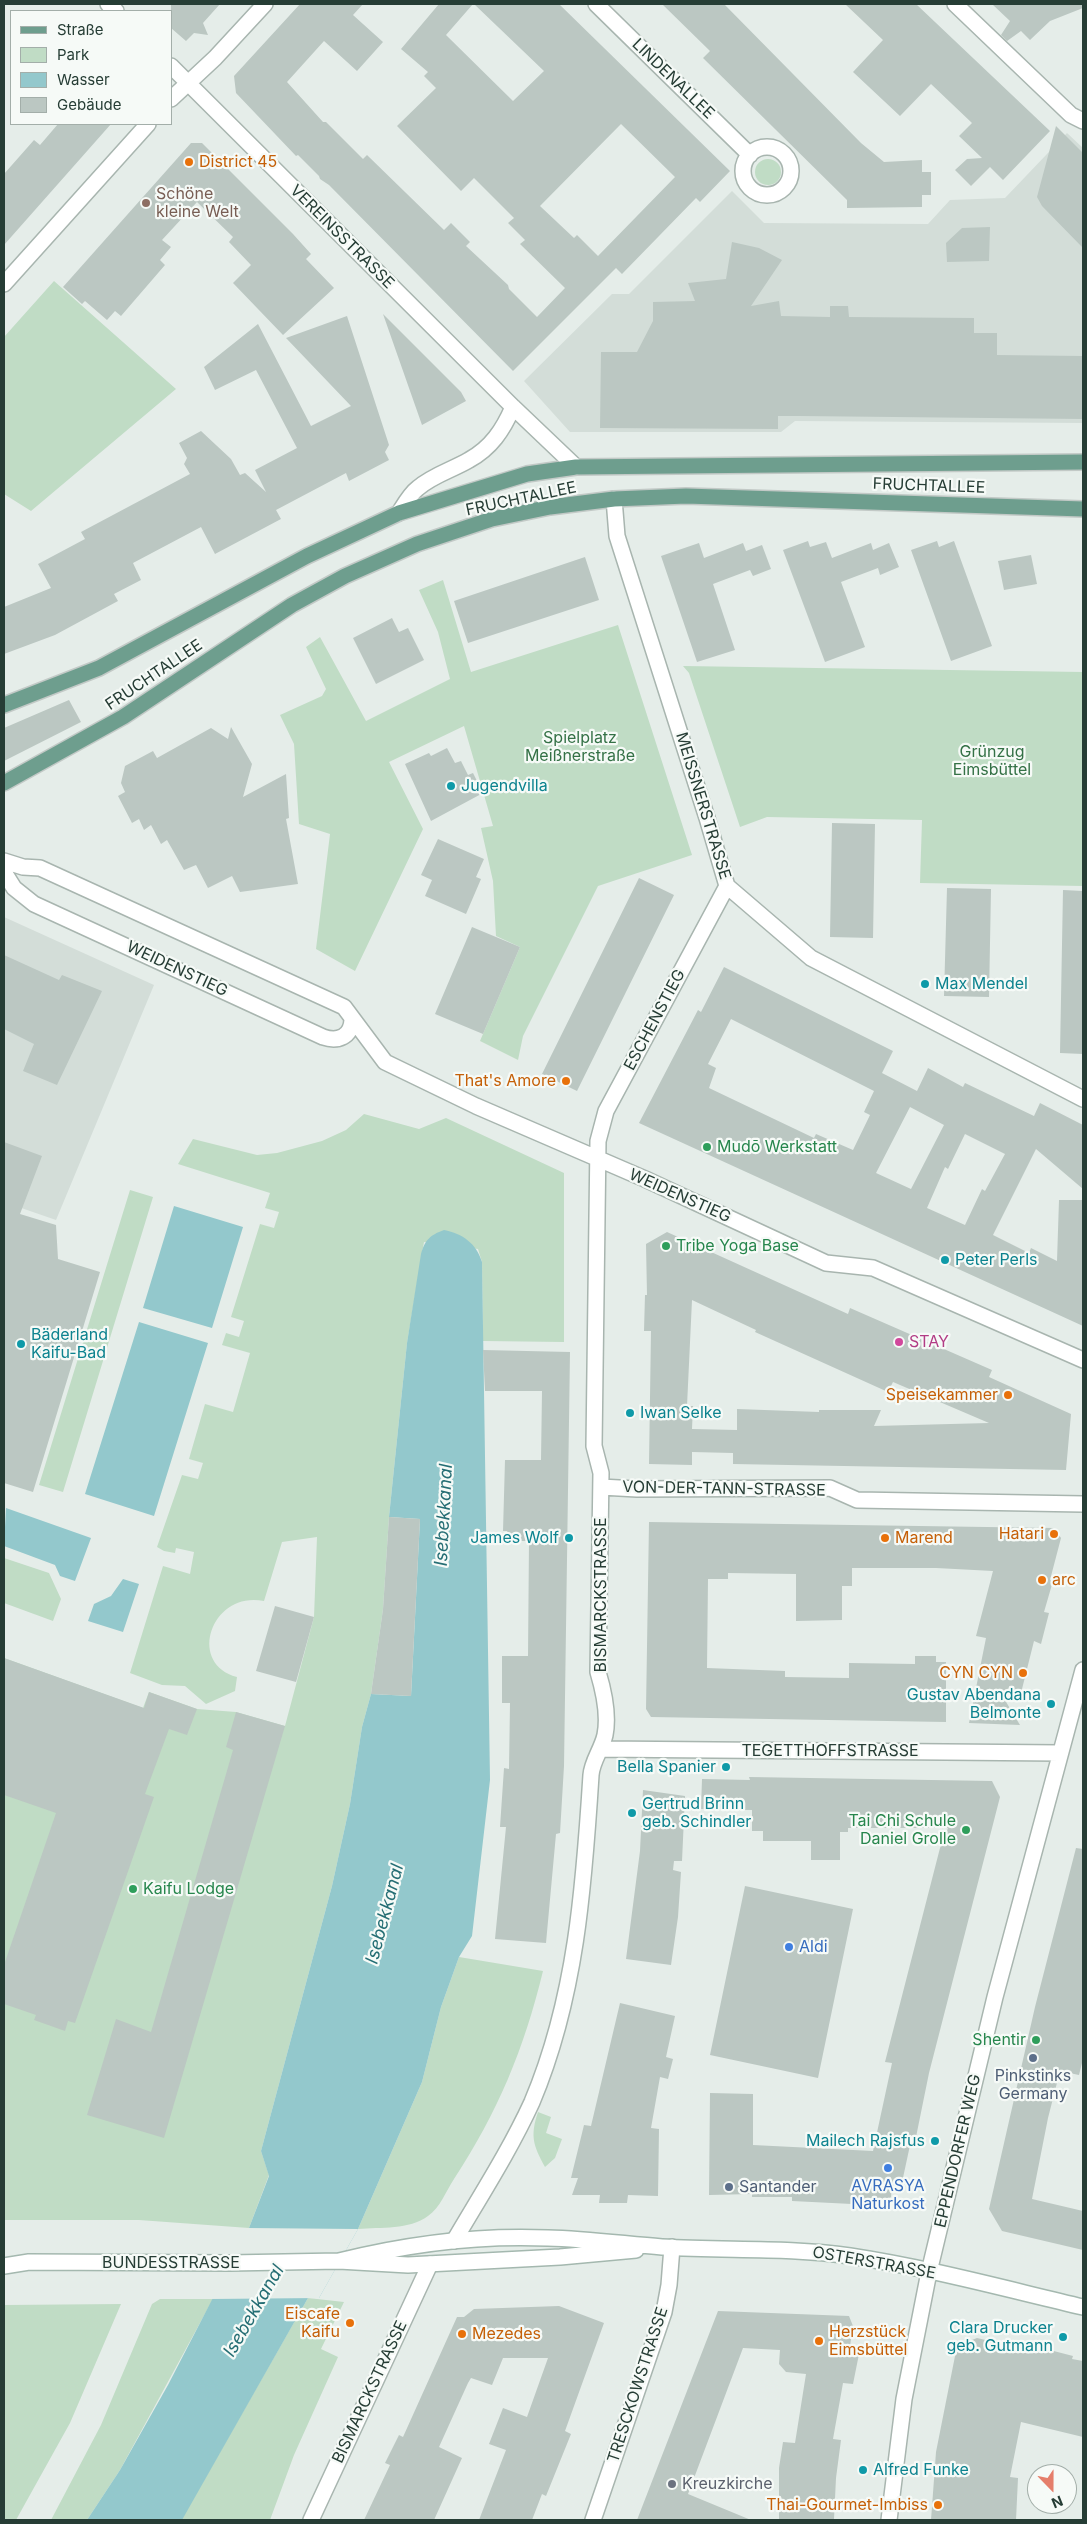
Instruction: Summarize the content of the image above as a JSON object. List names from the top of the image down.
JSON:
{
  "streets": {
    "main road": ["FRUCHTALLEE"],
    "street": [
      "LINDENALLEE",
      "VEREINSSTRASSE",
      "MEISSNERSTRASSE",
      "WEIDENSTIEG",
      "ESCHENSTIEG",
      "VON-DER-TANN-STRASSE",
      "BISMARCKSTRASSE",
      "TEGETTHOFFSTRASSE",
      "EPPENDORFER WEG",
      "BUNDESSTRASSE",
      "OSTERSTRASSE",
      "TRESCKOWSTRASSE"
    ]
  },
  "crossings": [
    ["VEREINSSTRASSE", "FRUCHTALLEE"],
    ["FRUCHTALLEE", "MEISSNERSTRASSE"],
    ["MEISSNERSTRASSE", "ESCHENSTIEG"],
    ["WEIDENSTIEG", "ESCHENSTIEG"],
    ["WEIDENSTIEG", "BISMARCKSTRASSE"],
    ["ESCHENSTIEG", "BISMARCKSTRASSE"],
    ["VON-DER-TANN-STRASSE", "BISMARCKSTRASSE"],
    ["BISMARCKSTRASSE", "TEGETTHOFFSTRASSE"],
    ["BISMARCKSTRASSE", "BUNDESSTRASSE"],
    ["BISMARCKSTRASSE", "OSTERSTRASSE"],
    ["TEGETTHOFFSTRASSE", "EPPENDORFER WEG"],
    ["EPPENDORFER WEG", "OSTERSTRASSE"],
    ["BUNDESSTRASSE", "OSTERSTRASSE"],
    ["OSTERSTRASSE", "TRESCKOWSTRASSE"]
  ],
  "water": ["Isebekkanal"],
  "parks": ["Spielplatz Meißnerstraße", "Grünzug Eimsbüttel"],
  "places": [
    "District 45",
    "Schöne kleine Welt",
    "Jugendvilla",
    "Max Mendel",
    "That's Amore",
    "Mudō Werkstatt",
    "Tribe Yoga Base",
    "Peter Perls",
    "STAY",
    "Bäderland Kaifu-Bad",
    "Speisekammer",
    "Iwan Selke",
    "Hatari",
    "James Wolf",
    "Marend",
    "arc",
    "CYN CYN",
    "Gustav Abendana Belmonte",
    "Bella Spanier",
    "Gertrud Brinn geb. Schindler",
    "Tai Chi Schule Daniel Grolle",
    "Kaifu Lodge",
    "Aldi",
    "Shentir",
    "Pinkstinks Germany",
    "Mailech Rajsfus",
    "AVRASYA Naturkost",
    "Santander",
    "Eiscafe Kaifu",
    "Mezedes",
    "Clara Drucker geb. Gutmann",
    "Herzstück Eimsbüttel",
    "Alfred Funke",
    "Kreuzkirche",
    "Thai-Gourmet-Imbiss"
  ],
  "legend": [
    "Straße",
    "Park",
    "Wasser",
    "Gebäude"
  ],
  "north": "bottom"
}
